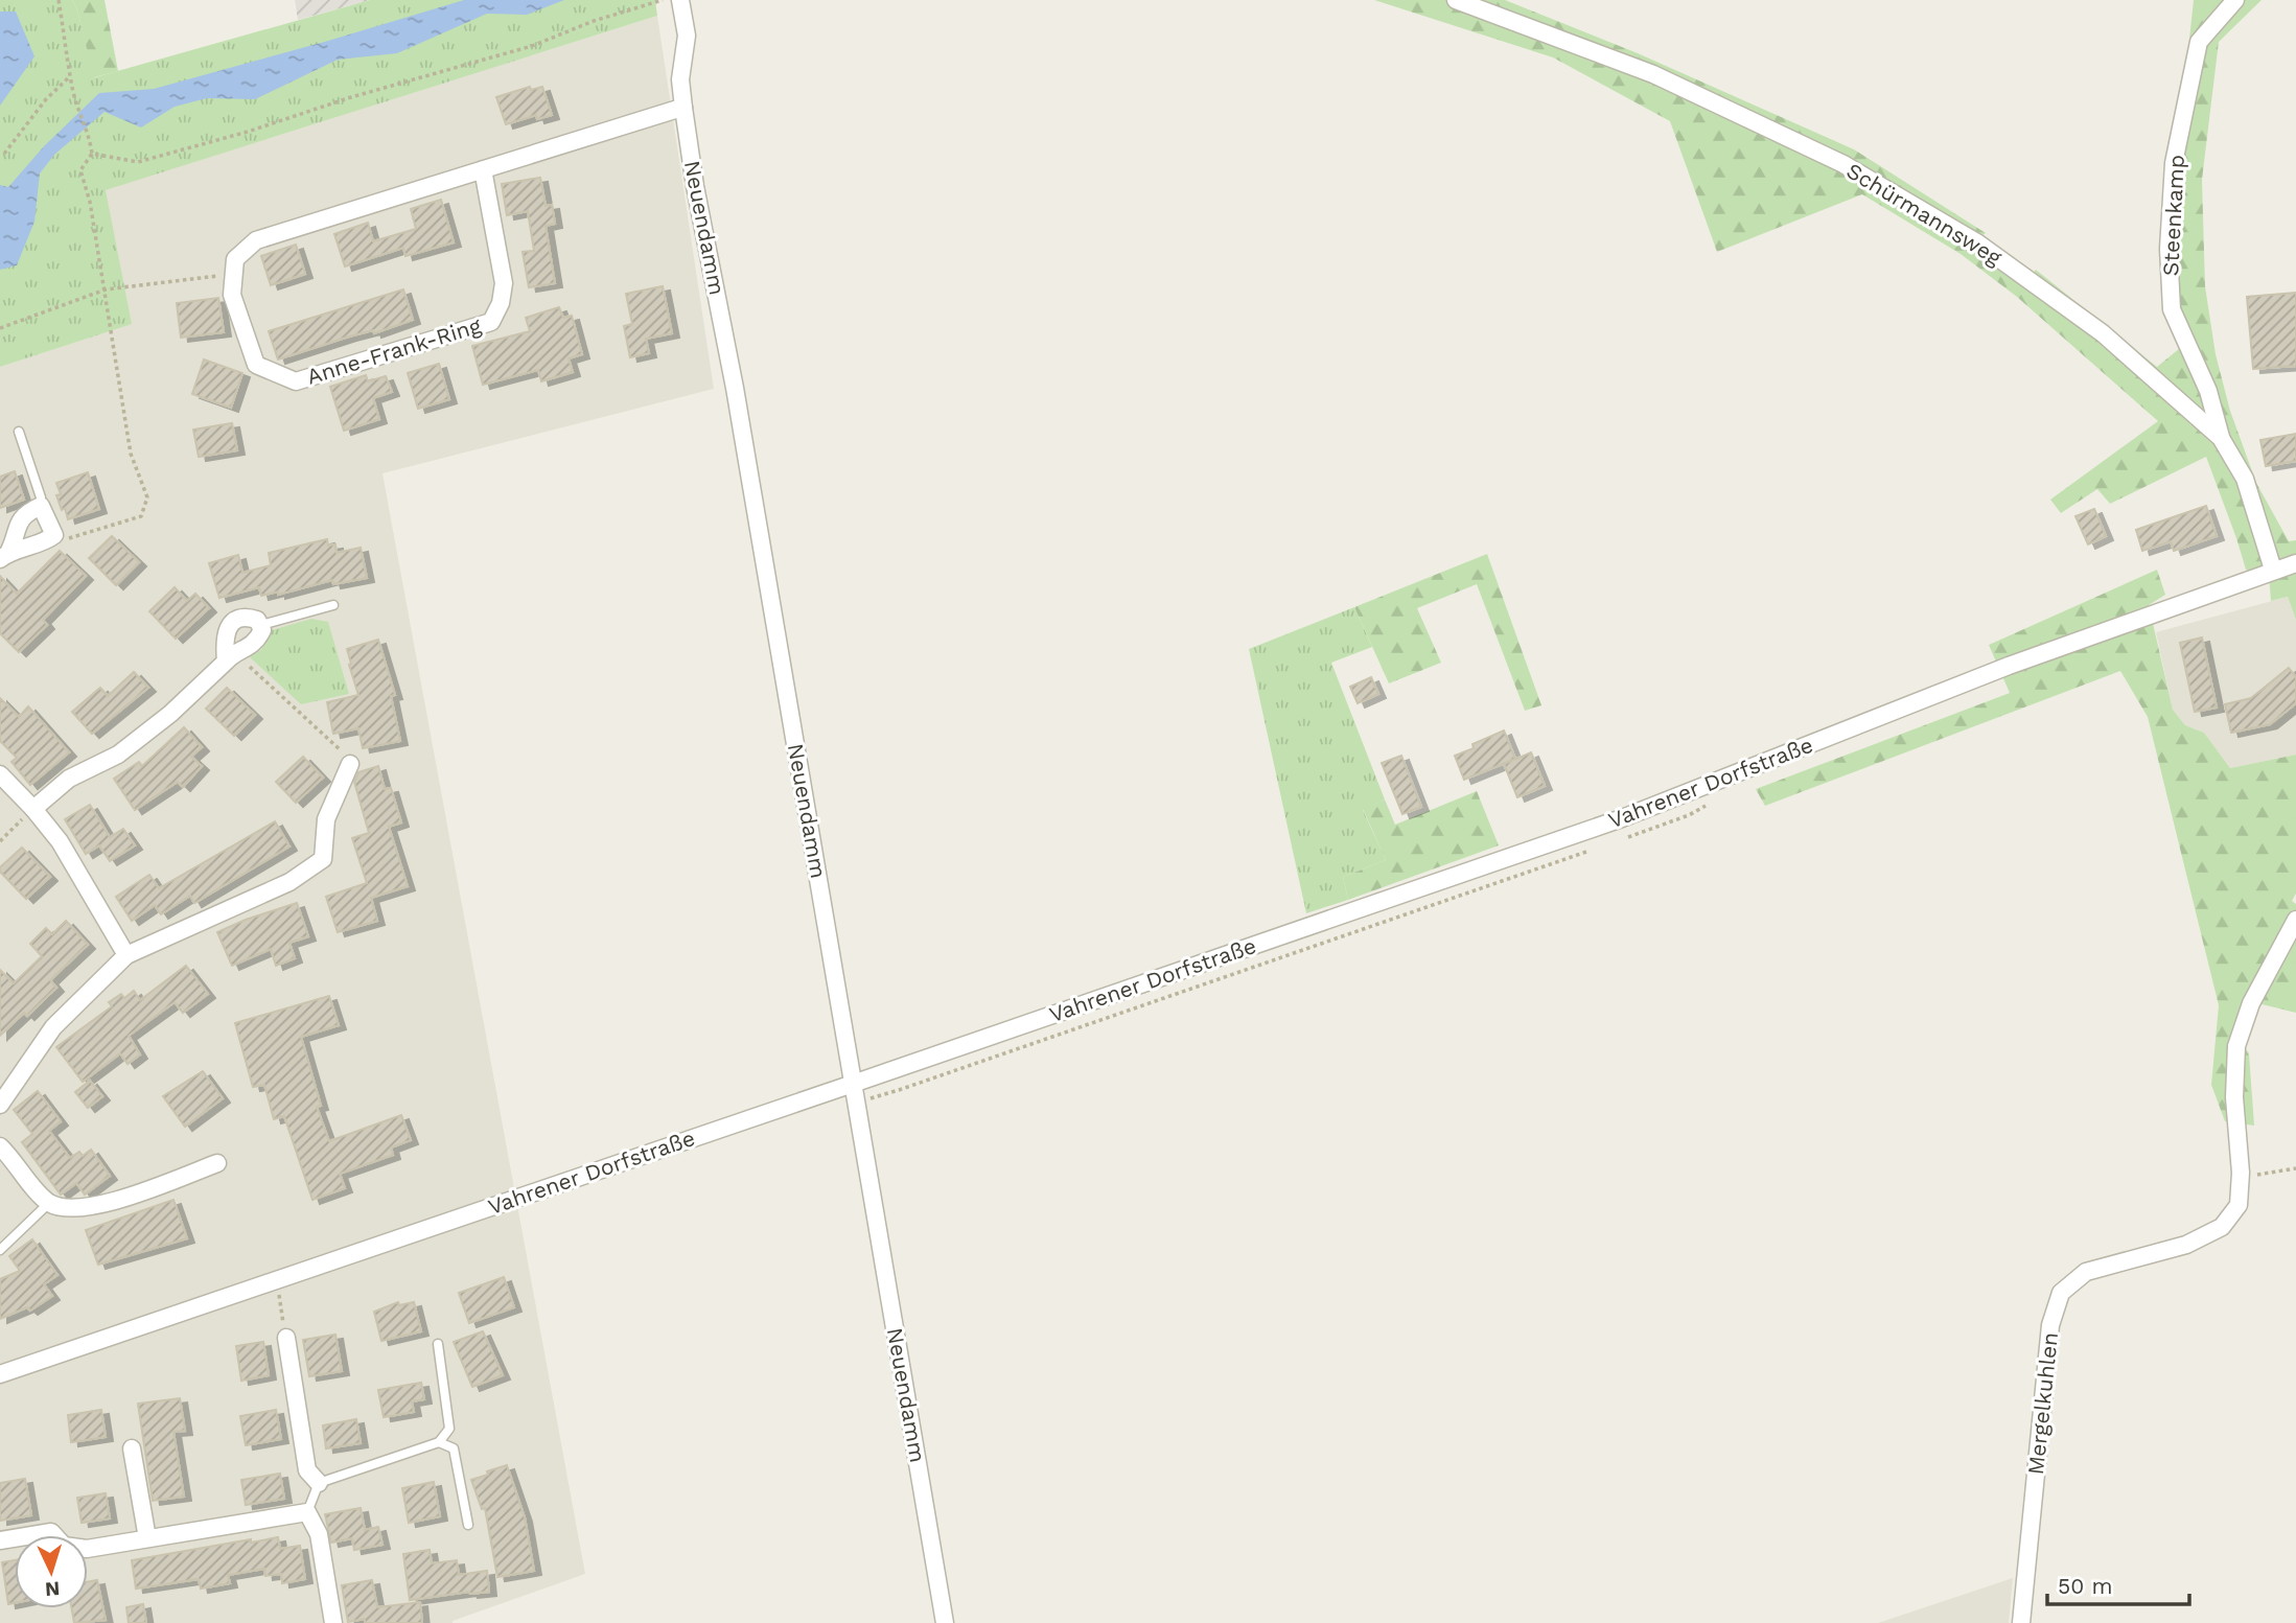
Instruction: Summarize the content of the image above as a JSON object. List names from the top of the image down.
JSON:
{
  "streets": {
    "street": [
      "Schürmannsweg",
      "Steenkamp",
      "Neuendamm",
      "Anne-Frank-Ring",
      "Vahrener Dorfstraße",
      "Mergelkuhlen"
    ]
  },
  "crossings": [
    ["Schürmannsweg", "Steenkamp"],
    ["Schürmannsweg", "Vahrener Dorfstraße"],
    ["Neuendamm", "Vahrener Dorfstraße"]
  ],
  "scale_bar": "50 m",
  "north": "bottom"
}
